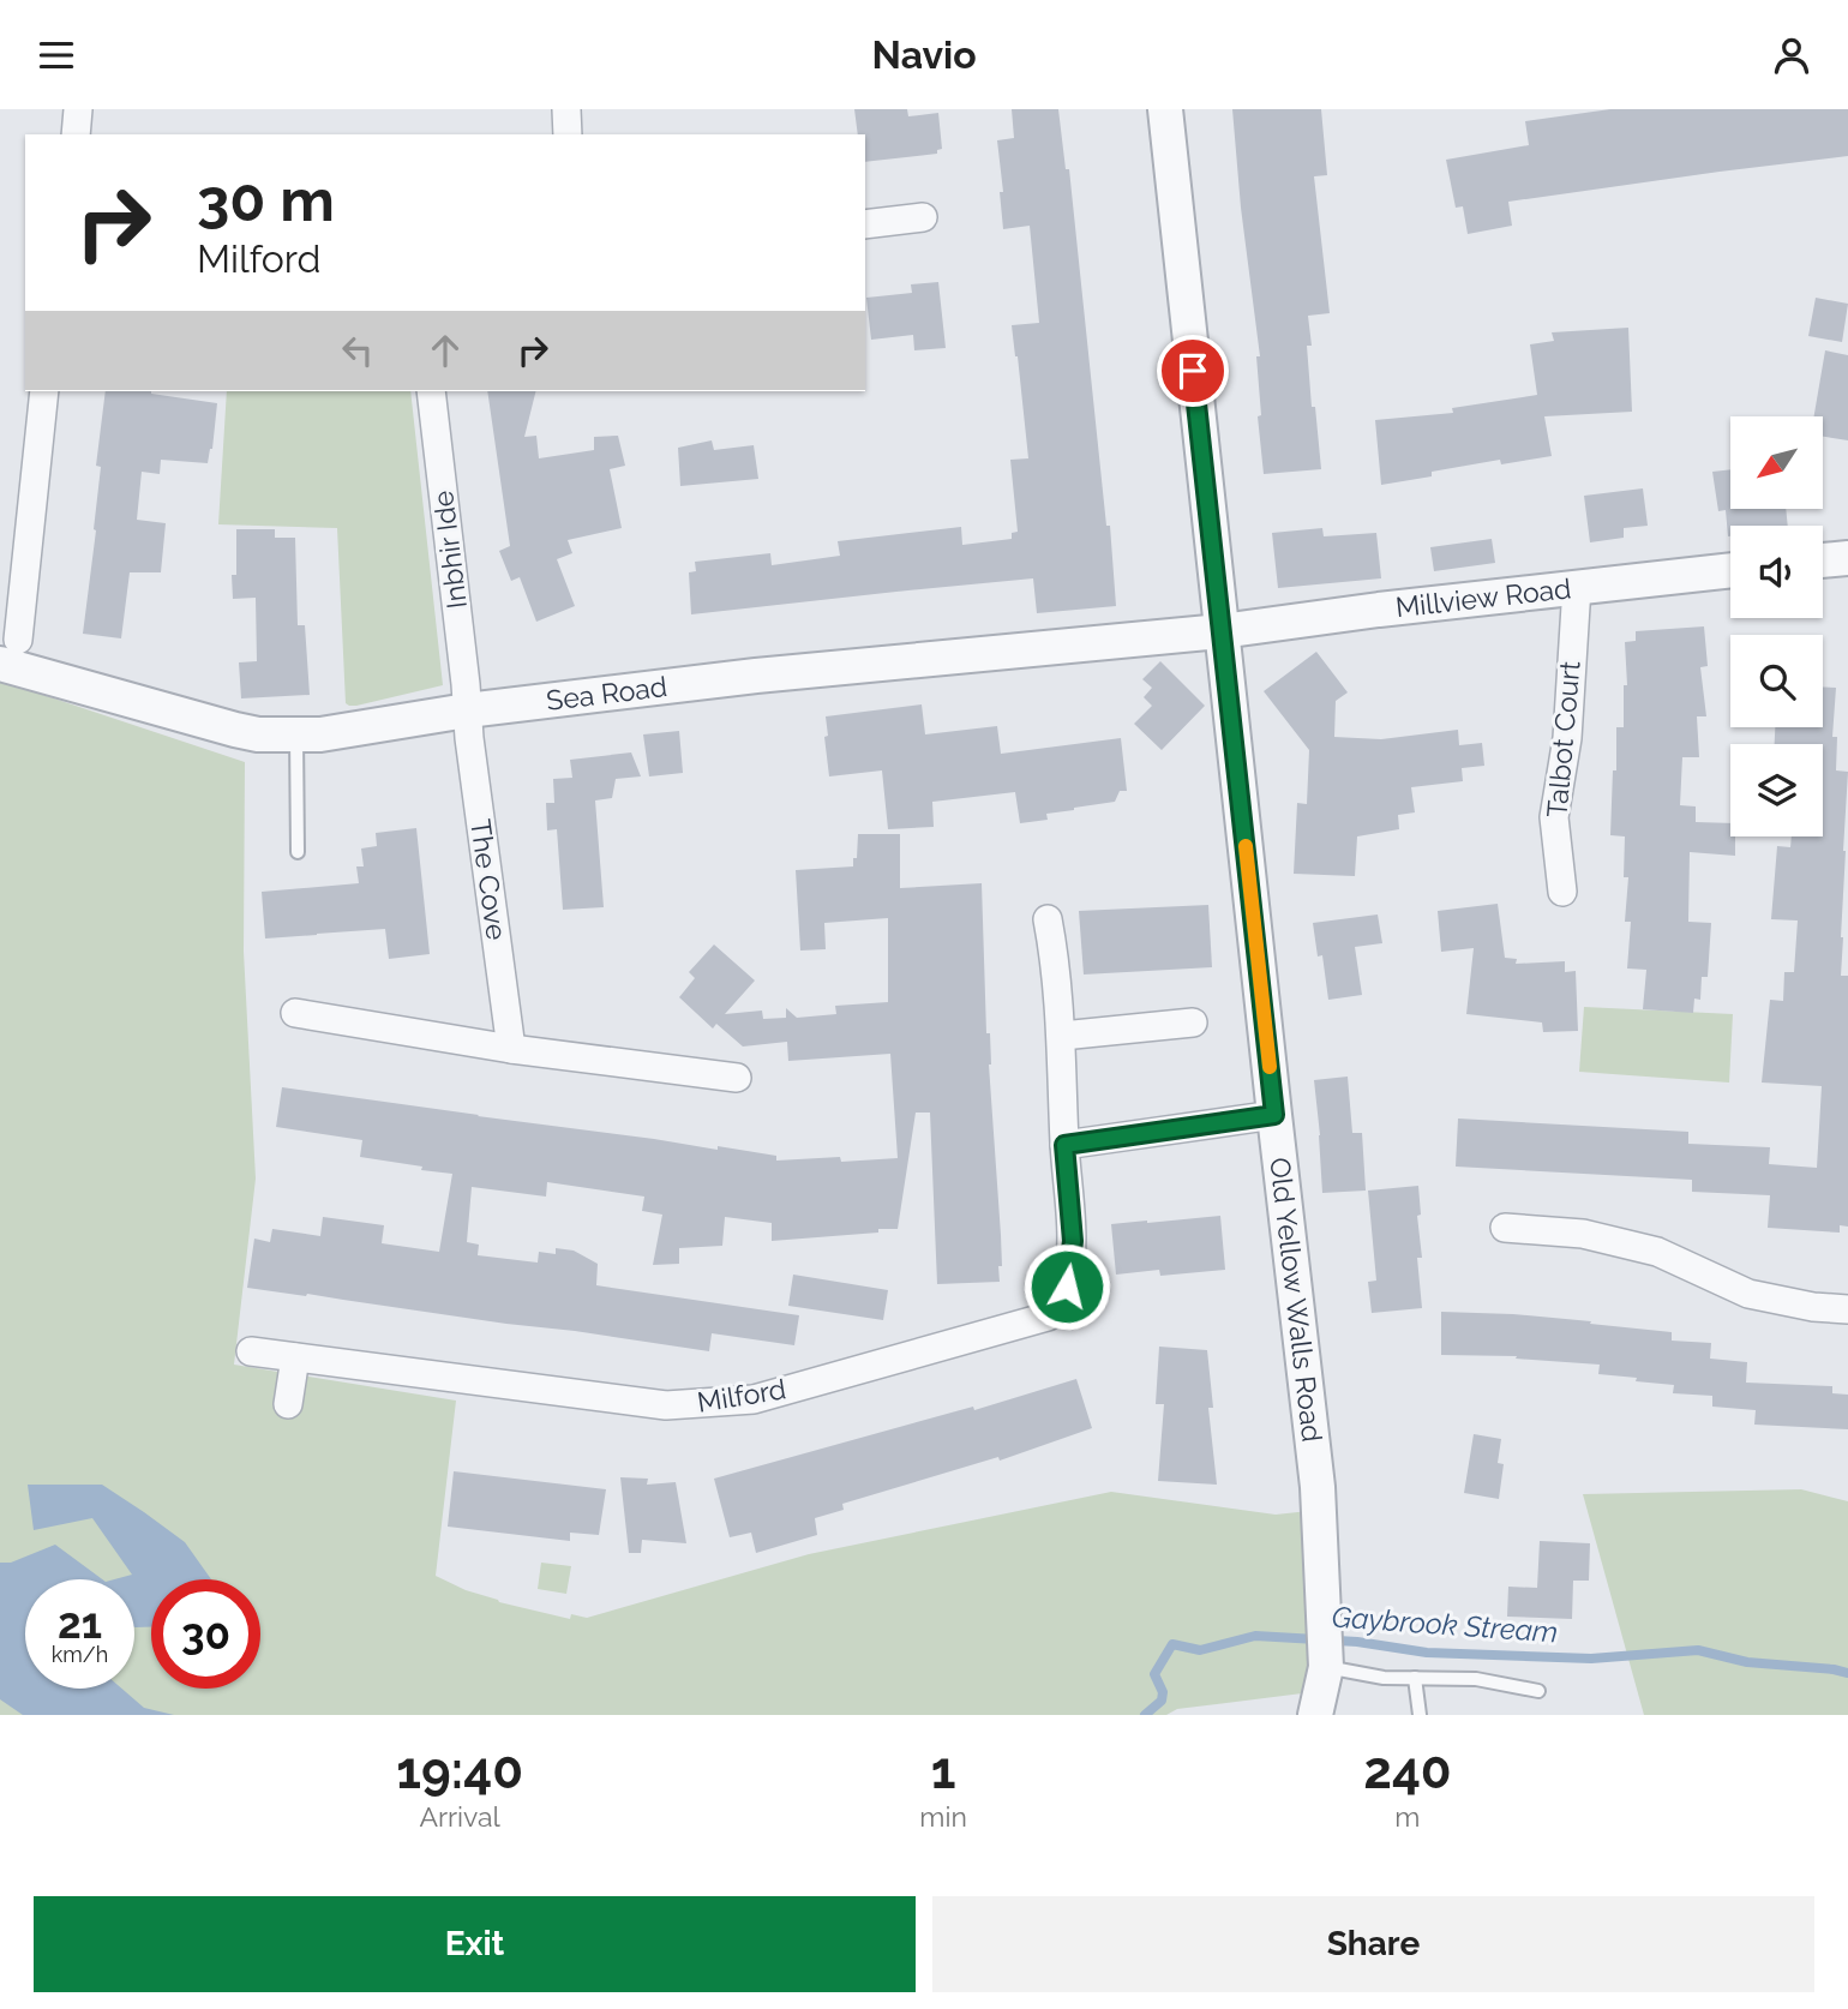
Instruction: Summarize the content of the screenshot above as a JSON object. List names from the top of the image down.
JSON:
{
  "streets": {
    "street": [
      "Inbhir Ide",
      "Millview Road",
      "Sea Road",
      "Talbot Court",
      "The Cove",
      "Old Yellow Walls Road",
      "Milford"
    ]
  },
  "crossings": [
    ["Inbhir Ide", "Sea Road"],
    ["Inbhir Ide", "The Cove"],
    ["Millview Road", "Sea Road"],
    ["Millview Road", "Talbot Court"],
    ["Millview Road", "Old Yellow Walls Road"],
    ["Sea Road", "The Cove"],
    ["Sea Road", "Old Yellow Walls Road"]
  ],
  "water": ["Gaybrook Stream"],
  "north": "bottom left",
  "page": {
    "header": "Navio",
    "turn": ["30 m", "Milford"],
    "speed": "21 km/h",
    "limit": "30",
    "eta": [
      "19:40",
      "Arrival",
      "1",
      "min",
      "240",
      "m"
    ],
    "buttons": ["Exit", "Share"]
  }
}
